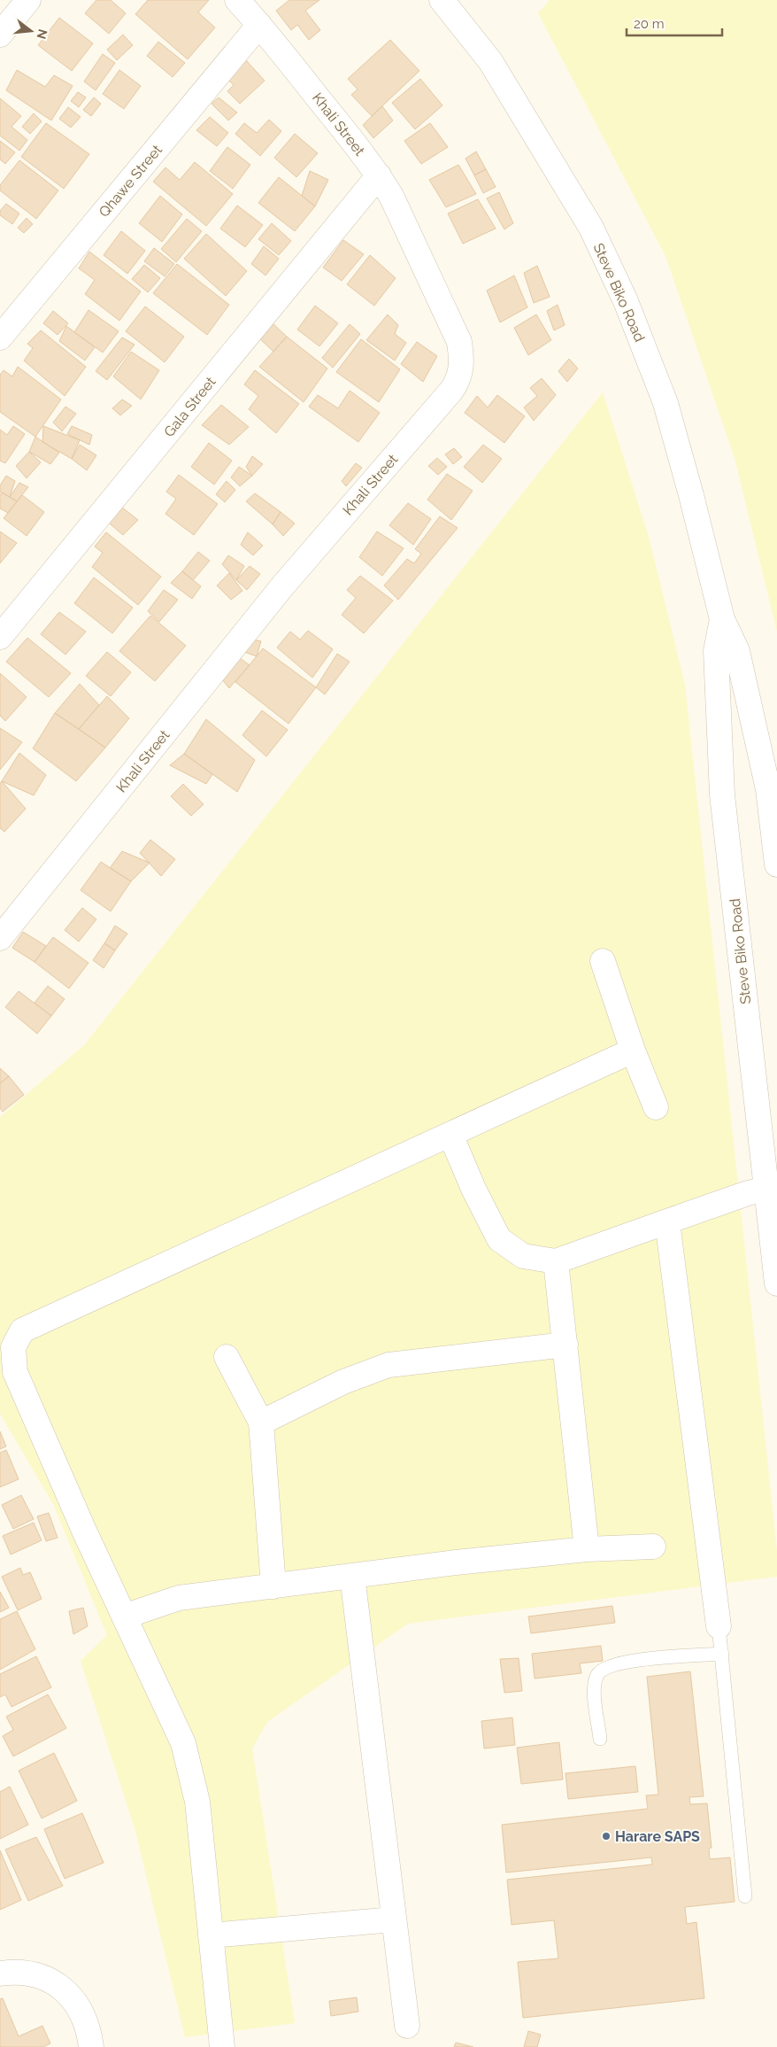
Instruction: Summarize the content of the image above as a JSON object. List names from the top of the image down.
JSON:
{
  "streets": {
    "street": [
      "Khali Street",
      "Qhawe Street",
      "Steve Biko Road",
      "Gala Street"
    ]
  },
  "crossings": [
    ["Khali Street", "Qhawe Street"],
    ["Khali Street", "Gala Street"]
  ],
  "places": ["Harare SAPS"],
  "scale_bar": "20 m",
  "north": "right"
}
